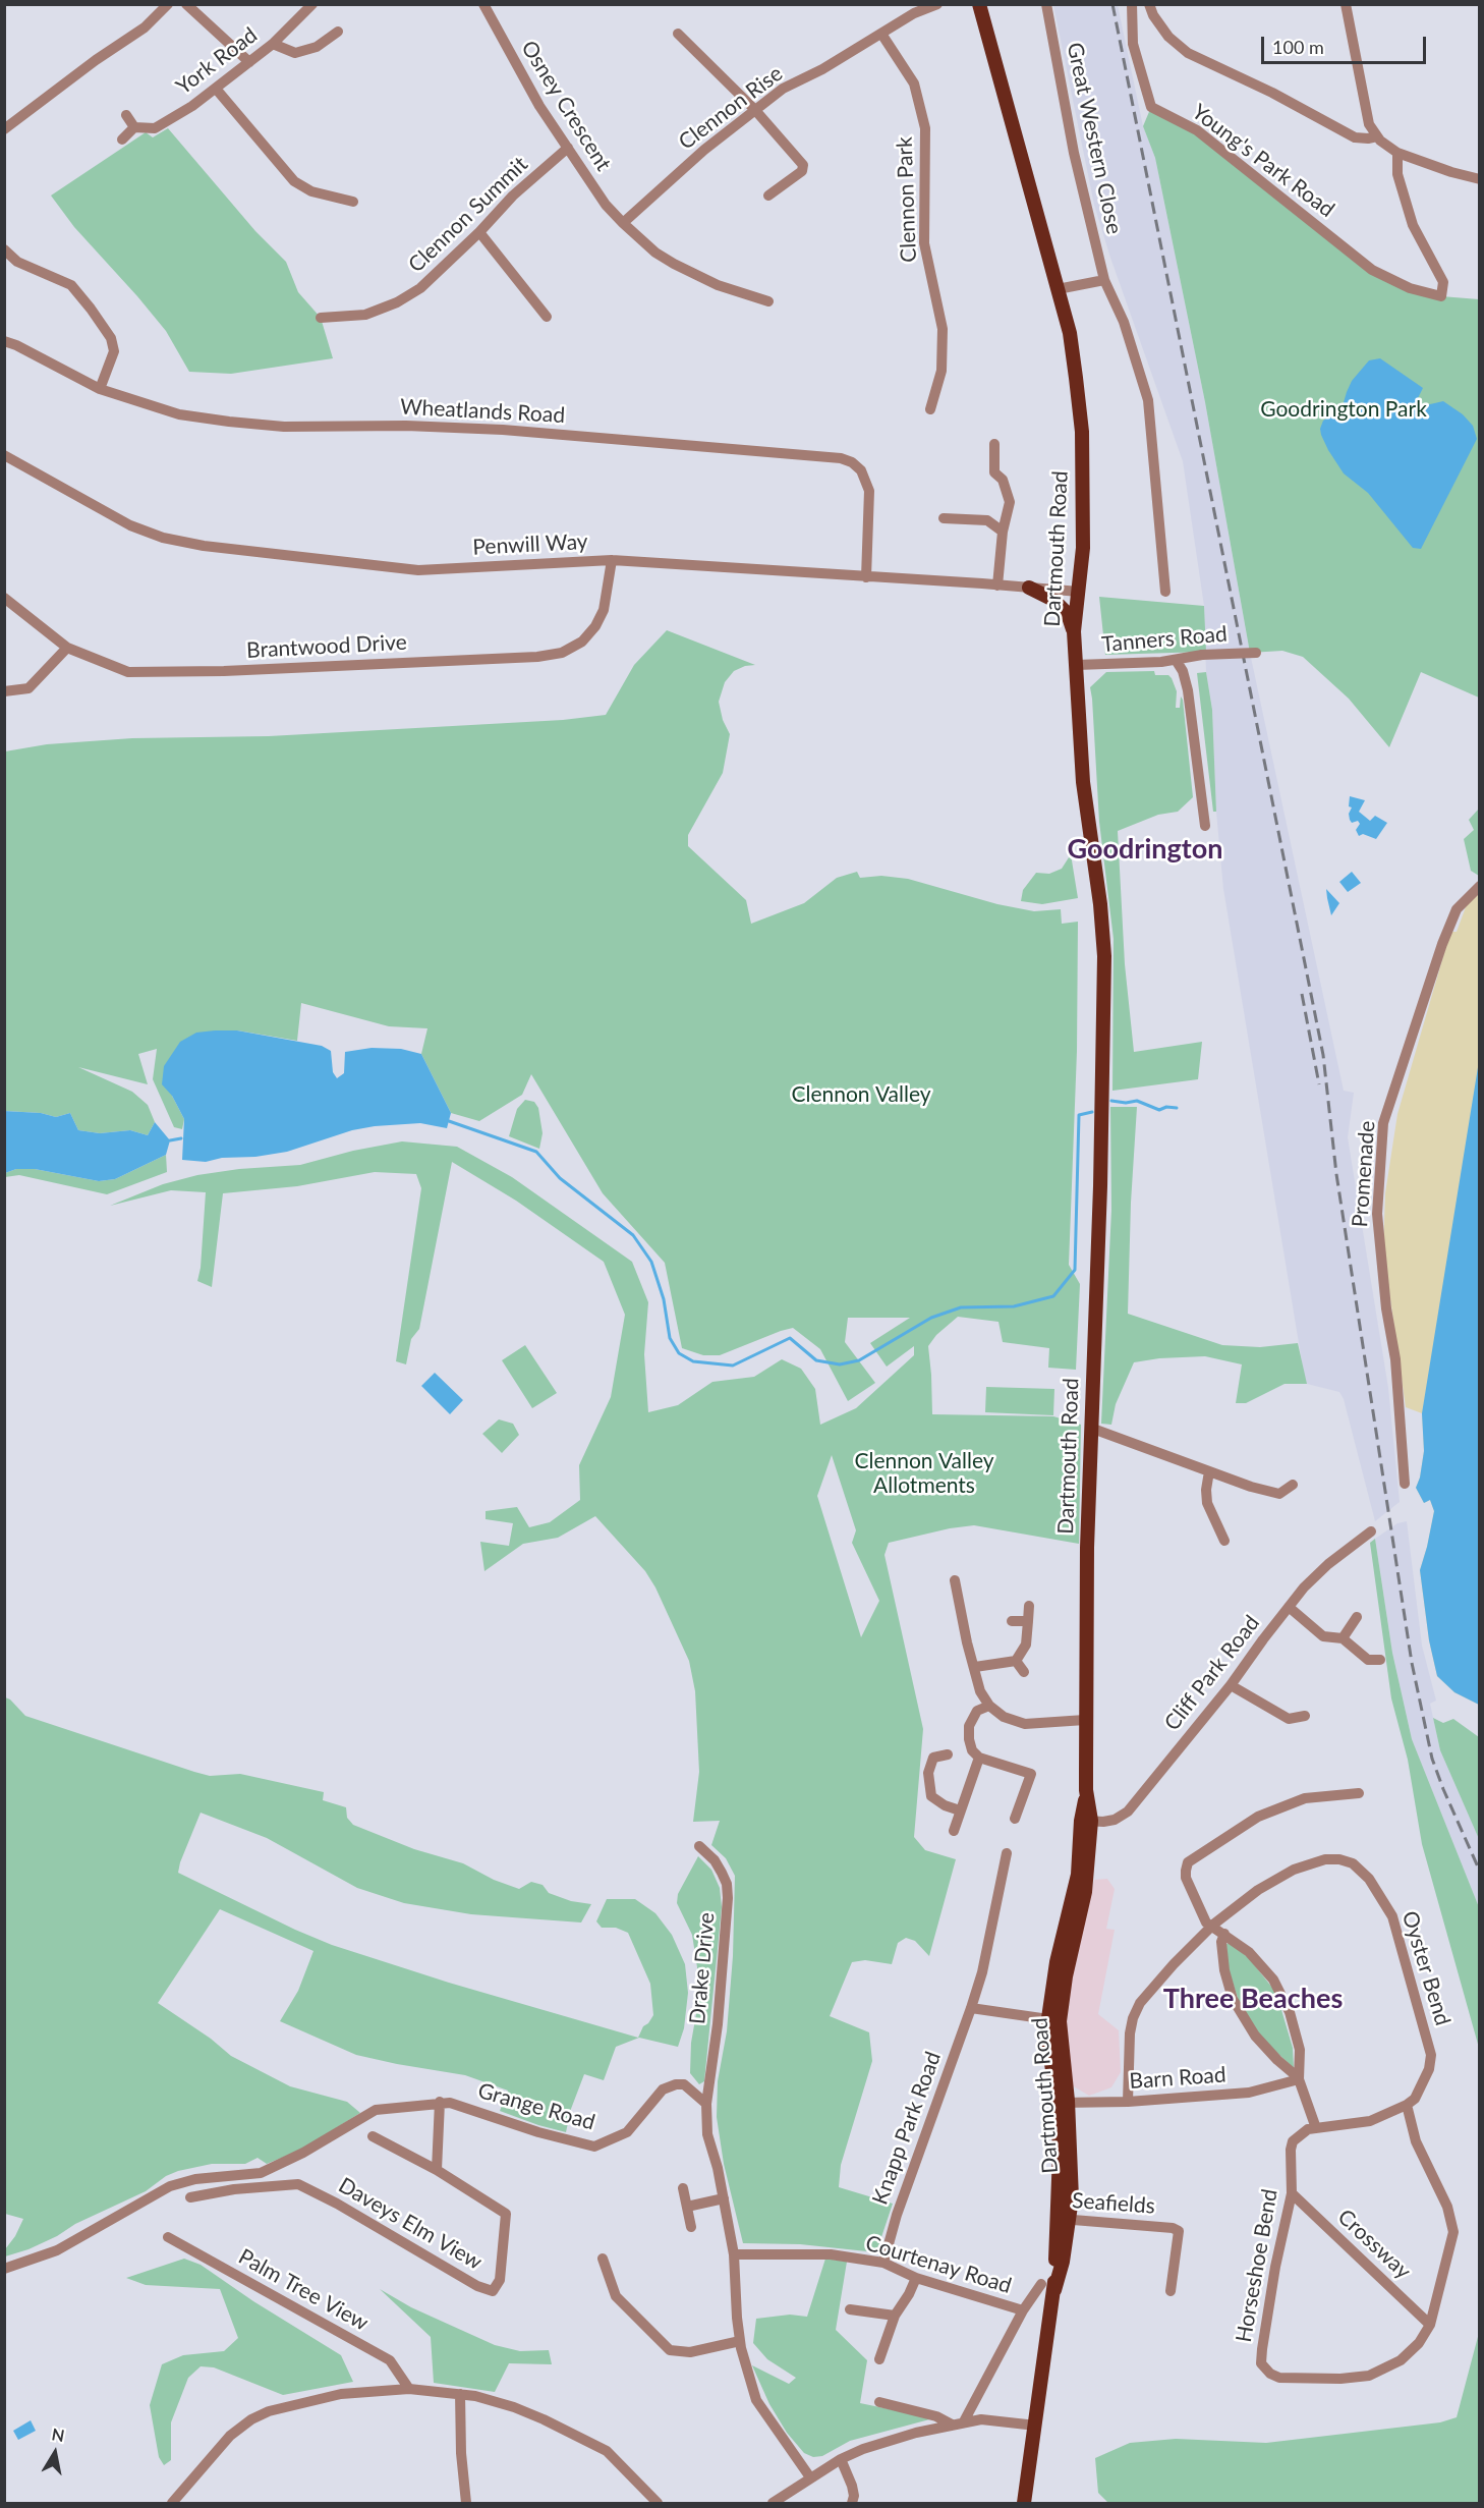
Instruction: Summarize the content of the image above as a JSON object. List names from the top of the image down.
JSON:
{
  "streets": {
    "main road": ["Dartmouth Road"],
    "street": [
      "York Road",
      "Osney Crescent",
      "Clennon Rise",
      "Great Western Close",
      "Young's Park Road",
      "Clennon Park",
      "Clennon Summit",
      "Wheatlands Road",
      "Penwill Way",
      "Tanners Road",
      "Brantwood Drive",
      "Promenade",
      "Cliff Park Road",
      "Drake Drive",
      "Oyster Bend",
      "Barn Road",
      "Grange Road",
      "Knapp Park Road",
      "Seafields",
      "Daveys Elm View",
      "Crossway",
      "Courtenay Road",
      "Horseshoe Bend",
      "Palm Tree View"
    ]
  },
  "crossings": [
    ["Osney Crescent", "Clennon Rise"],
    ["Osney Crescent", "Clennon Summit"],
    ["Clennon Rise", "Clennon Park"],
    ["Wheatlands Road", "Penwill Way"],
    ["Penwill Way", "Dartmouth Road"],
    ["Penwill Way", "Brantwood Drive"],
    ["Dartmouth Road", "Tanners Road"],
    ["Dartmouth Road", "Cliff Park Road"],
    ["Dartmouth Road", "Barn Road"],
    ["Dartmouth Road", "Seafields"],
    ["Drake Drive", "Grange Road"],
    ["Oyster Bend", "Barn Road"],
    ["Oyster Bend", "Horseshoe Bend"],
    ["Knapp Park Road", "Courtenay Road"],
    ["Crossway", "Horseshoe Bend"]
  ],
  "districts": ["Goodrington", "Three Beaches"],
  "parks": ["Goodrington Park", "Clennon Valley", "Clennon Valley Allotments"],
  "scale_bar": "100 m",
  "north": "top"
}
